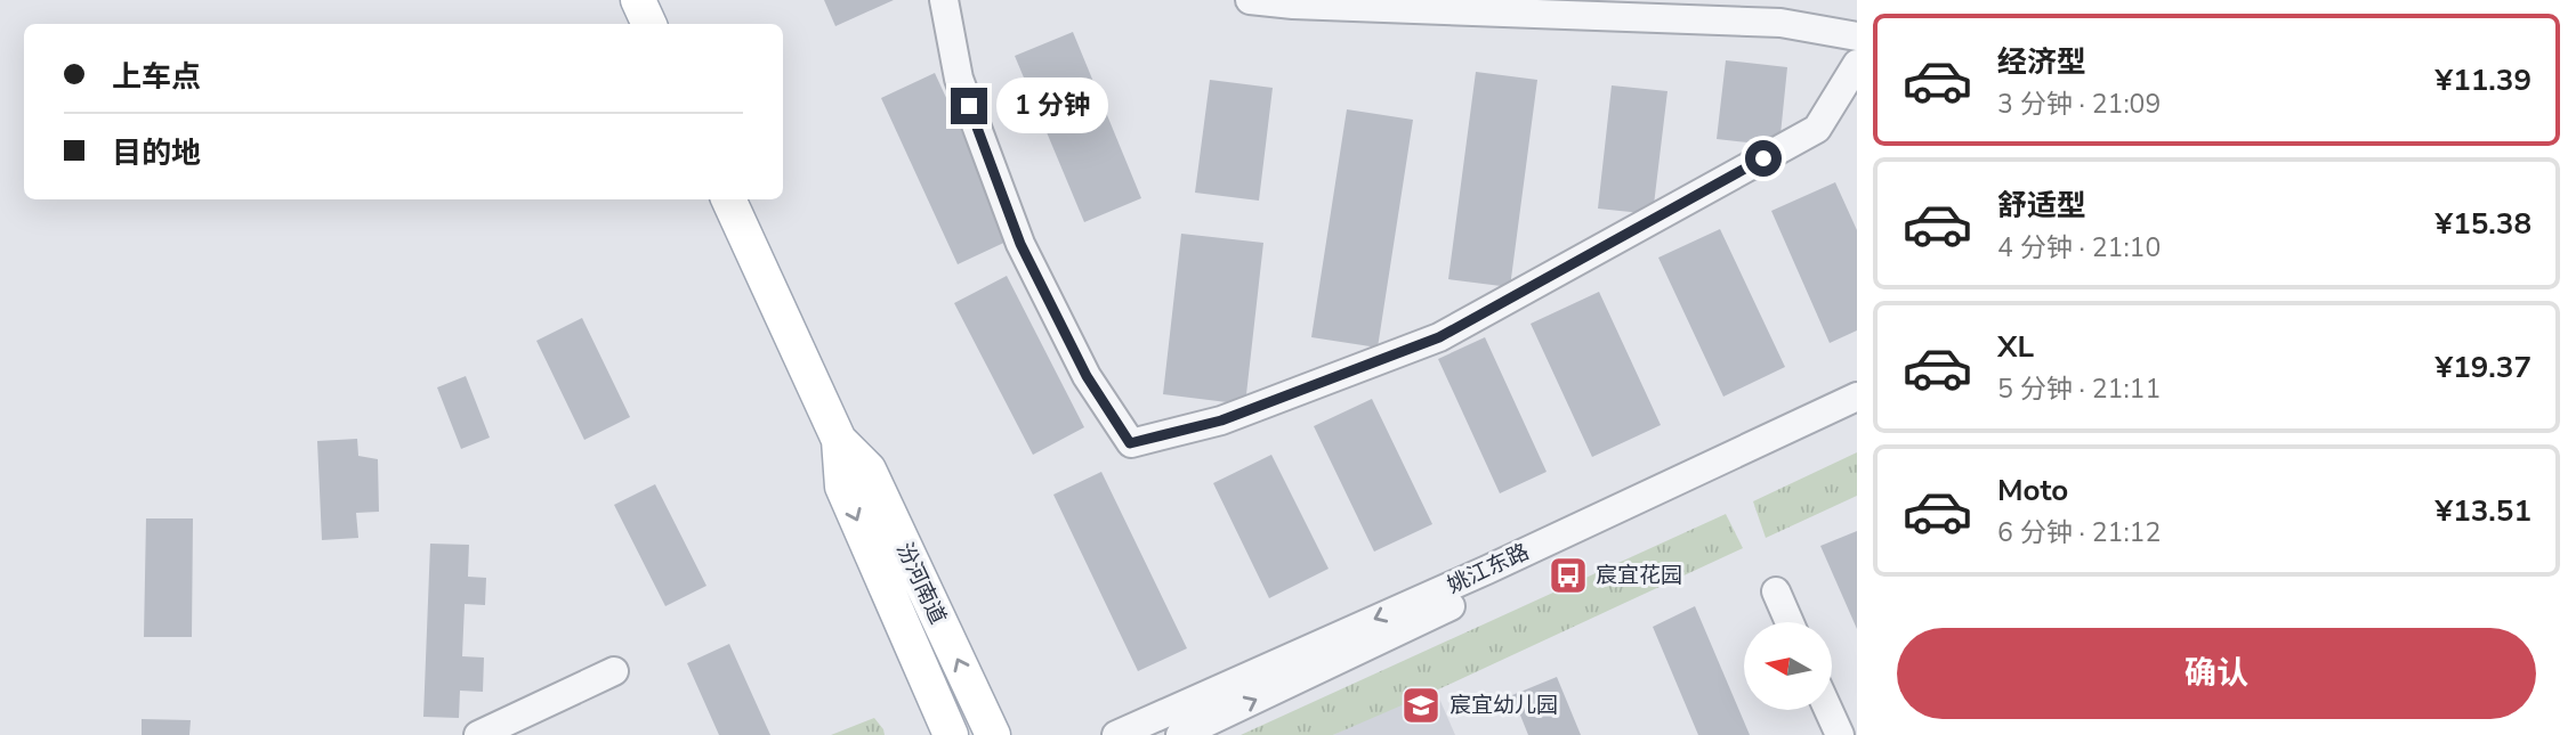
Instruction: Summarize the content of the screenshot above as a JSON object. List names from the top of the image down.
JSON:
{
  "streets": {
    "main road": ["汾河南道"],
    "street": ["姚江东路"]
  },
  "places": {
    "bus stop": ["宸宜花园"],
    "school or university": ["宸宜幼儿园"]
  },
  "north": "left",
  "page": {
    "list": [
      {
        "name": "经济型",
        "note": "3 分钟 · 21:09",
        "value": "¥11.39"
      },
      {
        "name": "舒适型",
        "note": "4 分钟 · 21:10",
        "value": "¥15.38"
      },
      {
        "name": "XL",
        "note": "5 分钟 · 21:11",
        "value": "¥19.37"
      },
      {
        "name": "Moto",
        "note": "6 分钟 · 21:12",
        "value": "¥13.51"
      }
    ],
    "banner": ["上车点", "目的地"],
    "bubble": "1 分钟",
    "buttons": "确认"
  }
}
